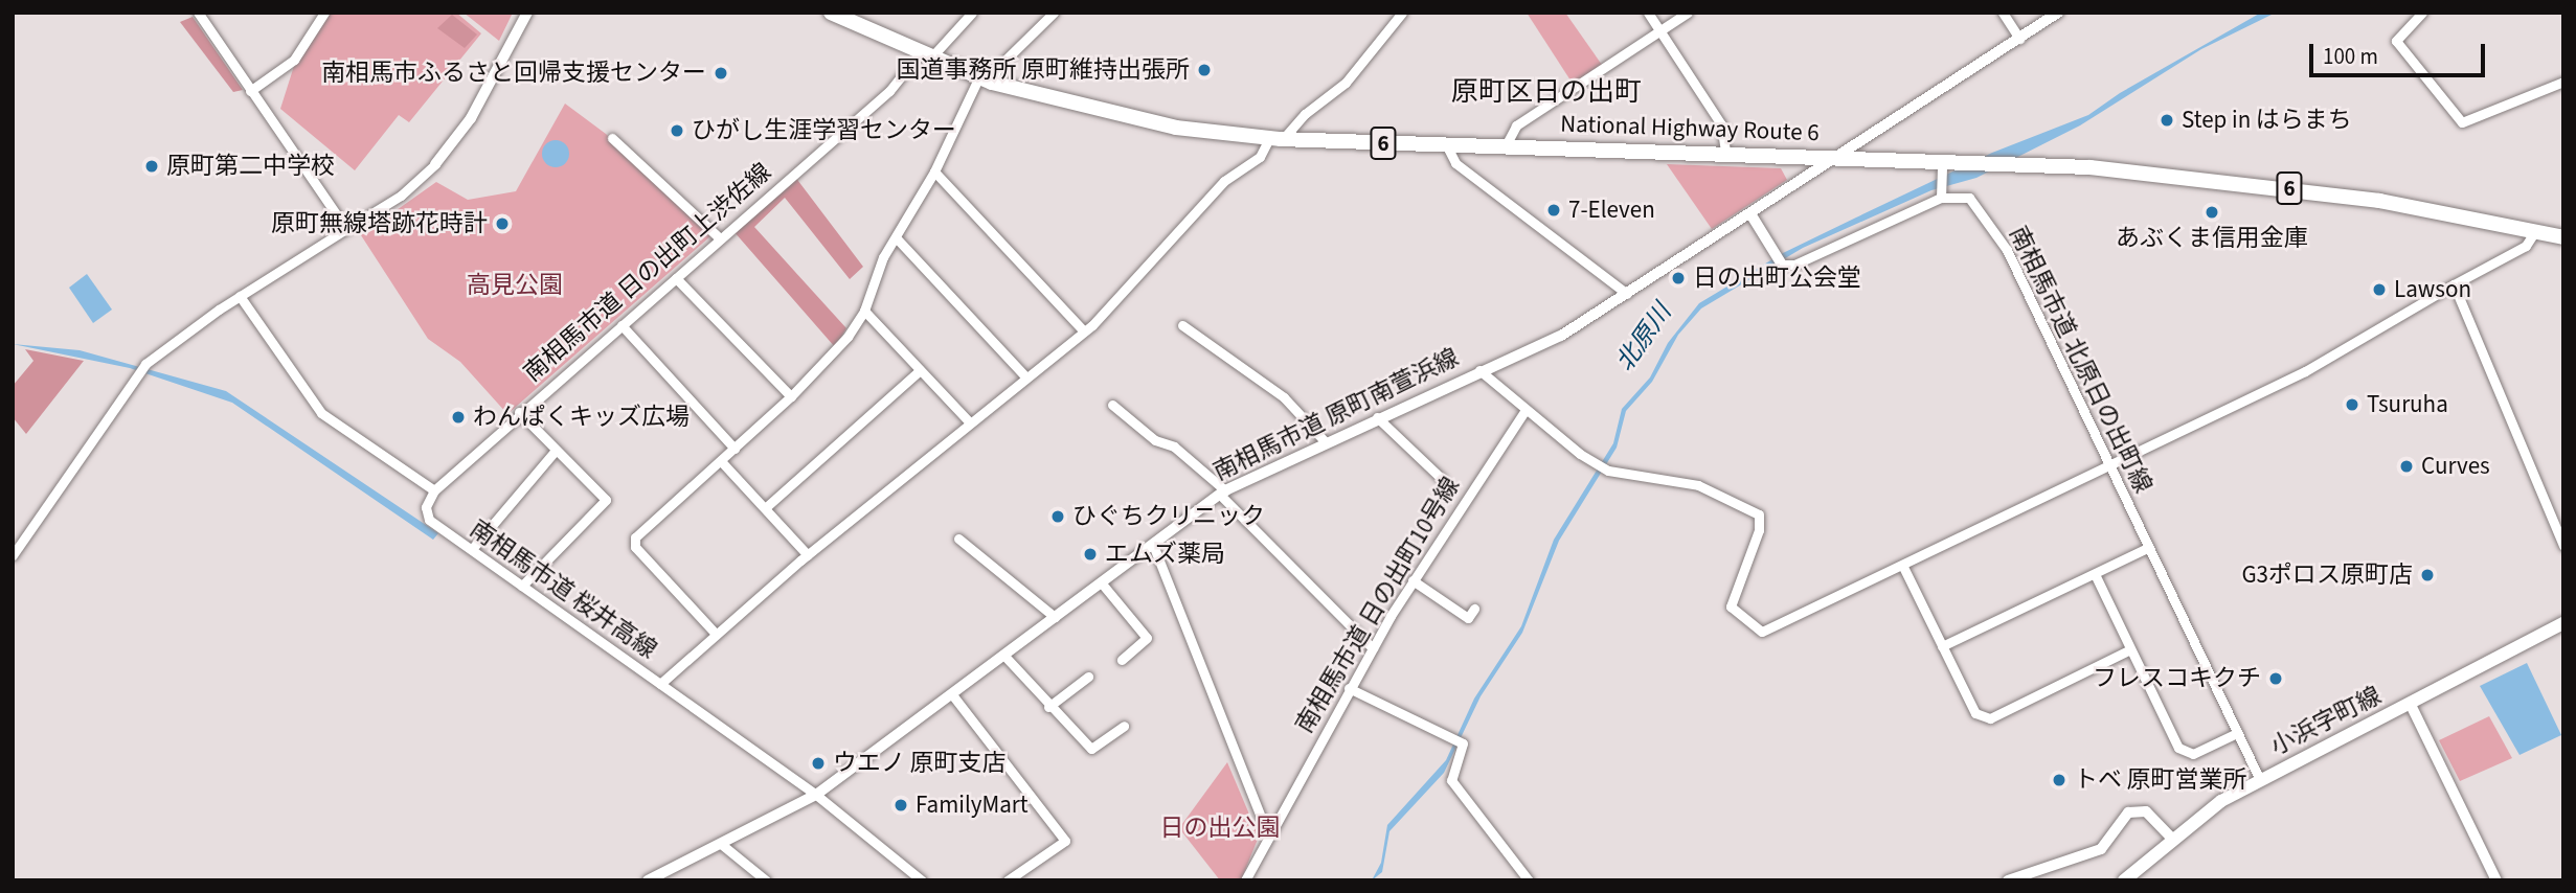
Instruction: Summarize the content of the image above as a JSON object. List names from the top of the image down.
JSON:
{
  "streets": {
    "highway": ["National Highway Route 6", "6"],
    "main road": ["小浜字町線"],
    "street": [
      "南相馬市道 日の出町上渋佐線",
      "南相馬市道 北原日の出町線",
      "南相馬市道 原町南萱浜線",
      "南相馬市道 桜井高線",
      "南相馬市道 日の出町10号線"
    ]
  },
  "crossings": [
    ["National Highway Route 6", "南相馬市道 日の出町上渋佐線"],
    ["National Highway Route 6", "南相馬市道 原町南萱浜線"],
    ["南相馬市道 日の出町上渋佐線", "南相馬市道 桜井高線"],
    ["南相馬市道 北原日の出町線", "小浜字町線"],
    ["南相馬市道 原町南萱浜線", "南相馬市道 桜井高線"]
  ],
  "districts": ["原町区日の出町"],
  "water": ["北原川"],
  "parks": ["高見公園", "日の出公園"],
  "places": [
    "国道事務所 原町維持出張所",
    "南相馬市ふるさと回帰支援センター",
    "Step in はらまち",
    "ひがし生涯学習センター",
    "原町第二中学校",
    "7-Eleven",
    "あぶくま信用金庫",
    "原町無線塔跡花時計",
    "日の出町公会堂",
    "Lawson",
    "Tsuruha",
    "わんぱくキッズ広場",
    "Curves",
    "ひぐちクリニック",
    "エムズ薬局",
    "G3ポロス原町店",
    "フレスコキクチ",
    "ウエノ 原町支店",
    "トベ 原町営業所",
    "FamilyMart"
  ],
  "scale_bar": "100 m"
}
